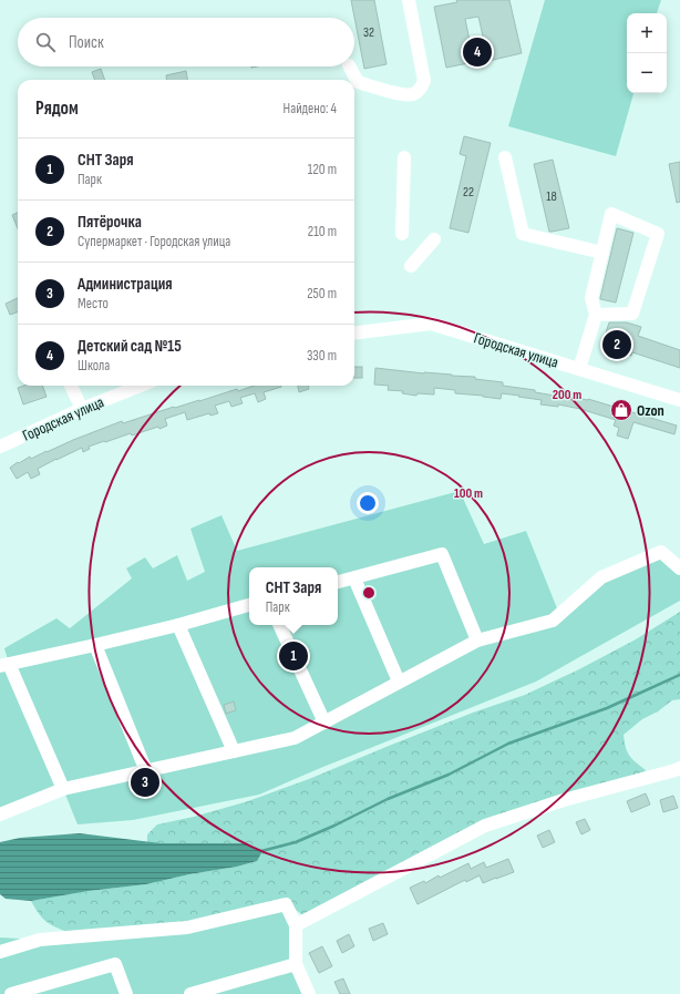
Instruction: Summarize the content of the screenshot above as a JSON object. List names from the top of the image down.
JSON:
{
  "streets": {
    "street": ["Городская улица"]
  },
  "places": {
    "shop": ["Ozon"]
  },
  "house_numbers": ["32", "22", "18"],
  "page": {
    "map_buttons": ["+", "−"],
    "search": "Поиск",
    "pins": [
      "4",
      "2",
      "1",
      "3"
    ],
    "heading": ["Рядом", "Найдено: 4"],
    "list": [
      {
        "mark": "1",
        "name": "СНТ Заря",
        "note": "Парк",
        "value": "120 m"
      },
      {
        "mark": "2",
        "name": "Пятёрочка",
        "note": "Супермаркет · Городская улица",
        "value": "210 m"
      },
      {
        "mark": "3",
        "name": "Администрация",
        "note": "Место",
        "value": "250 m"
      },
      {
        "mark": "4",
        "name": "Детский сад №15",
        "note": "Школа",
        "value": "330 m"
      }
    ],
    "popup": ["СНТ Заря", "Парк"]
  },
  "rings": ["200 m", "100 m"]
}
